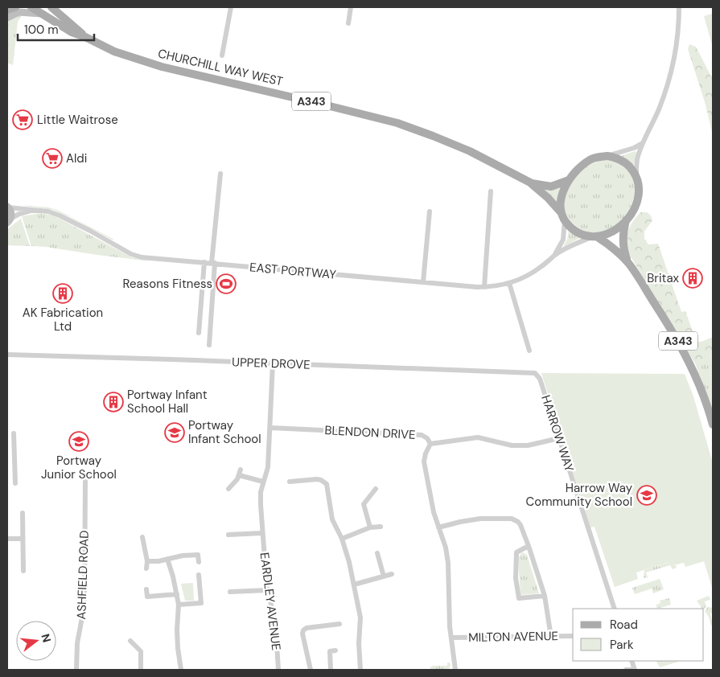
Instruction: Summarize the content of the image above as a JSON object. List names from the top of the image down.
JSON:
{
  "streets": {
    "main road": ["CHURCHILL WAY WEST", "A343"],
    "street": [
      "EAST PORTWAY",
      "UPPER DROVE",
      "BLENDON DRIVE",
      "HARROW WAY",
      "ASHFIELD ROAD",
      "EARDLEY AVENUE",
      "MILTON AVENUE"
    ]
  },
  "crossings": [
    ["CHURCHILL WAY WEST", "A343"],
    ["CHURCHILL WAY WEST", "EAST PORTWAY"],
    ["UPPER DROVE", "HARROW WAY"],
    ["UPPER DROVE", "EARDLEY AVENUE"],
    ["BLENDON DRIVE", "HARROW WAY"],
    ["BLENDON DRIVE", "EARDLEY AVENUE"]
  ],
  "places": {
    "supermarket": ["Little Waitrose", "Aldi"],
    "building": ["Britax", "AK Fabrication Ltd", "Portway Infant School Hall"],
    "sports": ["Reasons Fitness"],
    "school or university": ["Portway Infant School", "Portway Junior School", "Harrow Way Community School"]
  },
  "legend": ["Road", "Park"],
  "scale_bar": "100 m",
  "north": "right"
}
